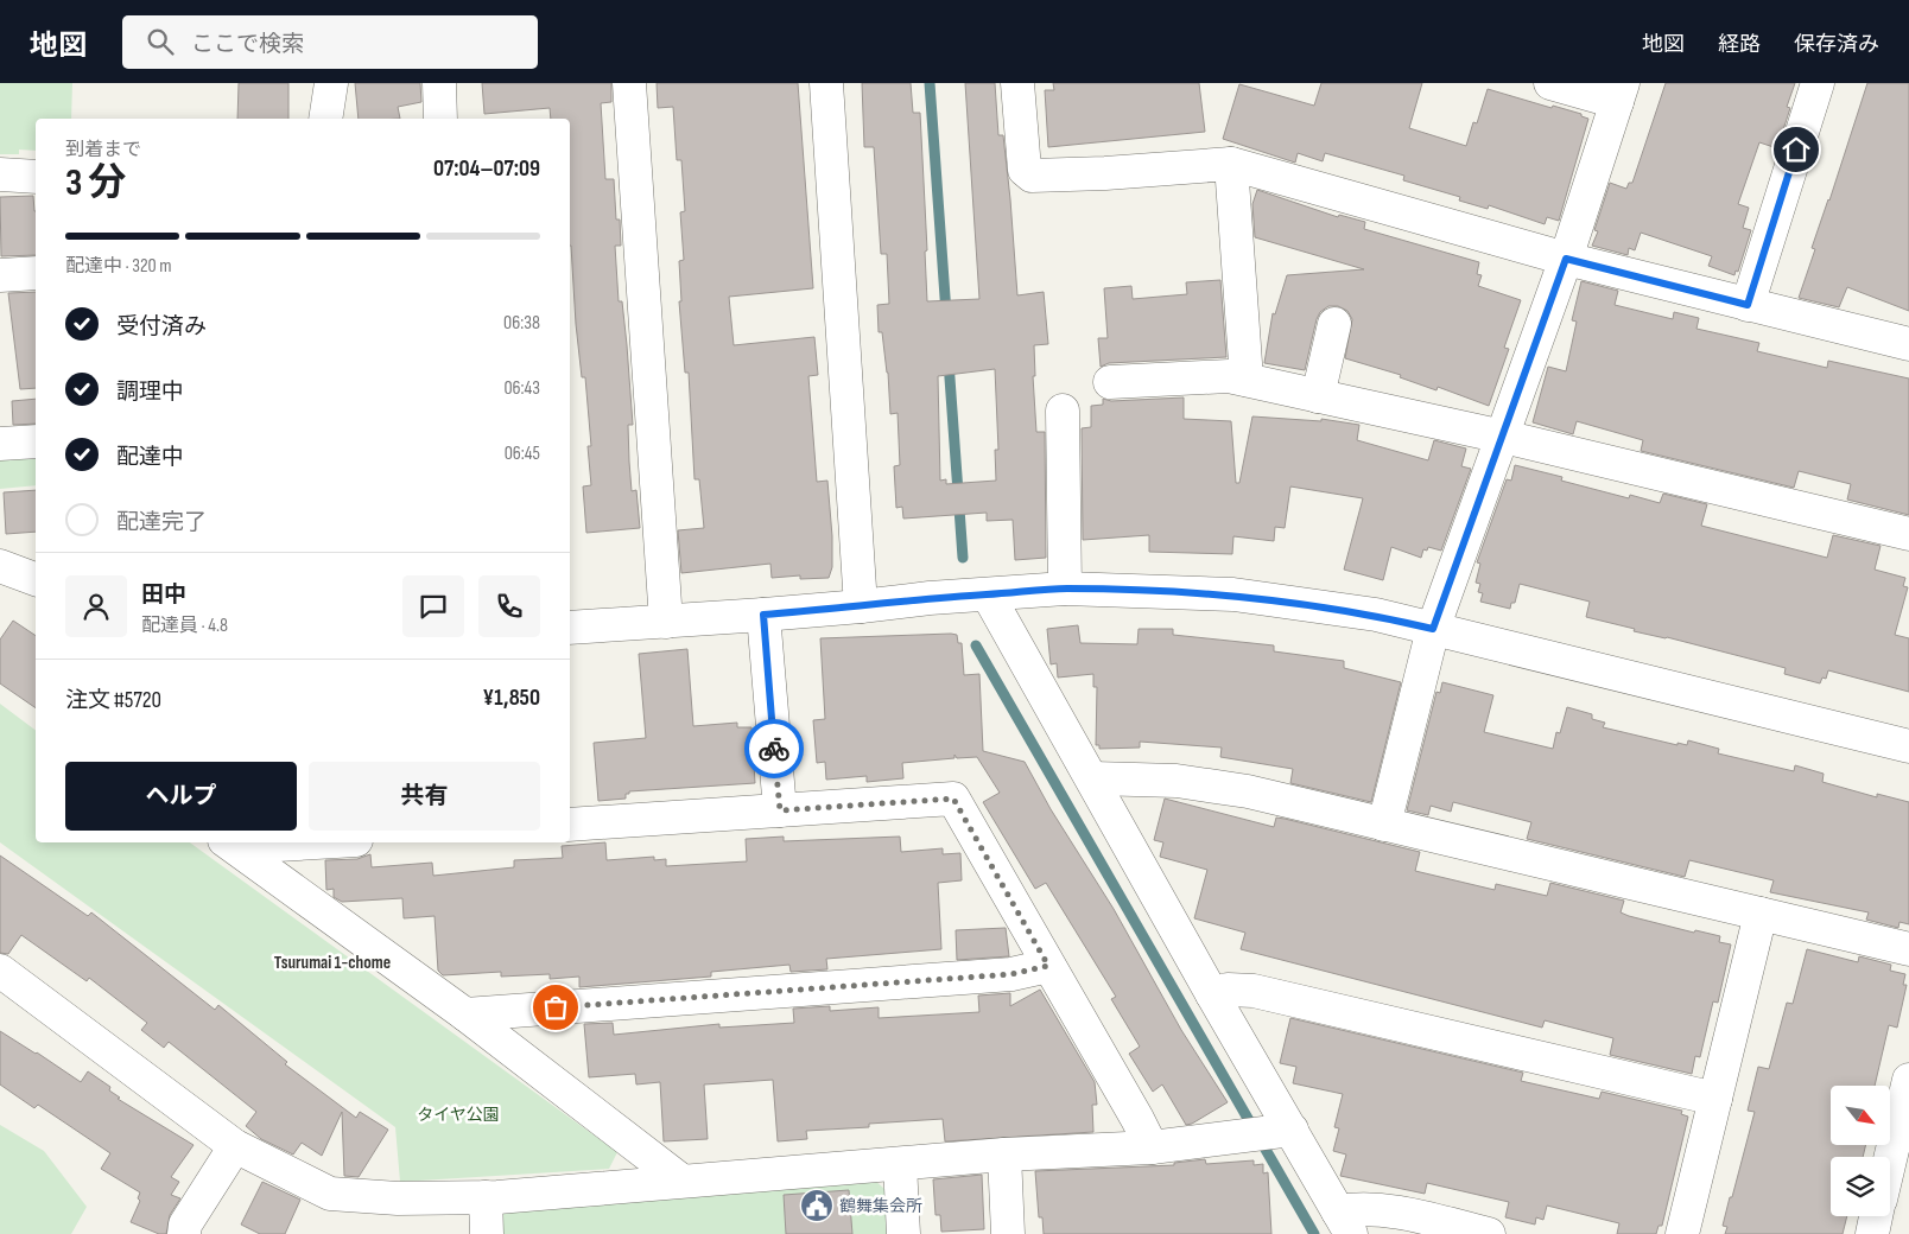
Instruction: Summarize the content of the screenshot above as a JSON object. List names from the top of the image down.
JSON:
{
  "districts": ["Tsurumai 1-chome"],
  "parks": ["タイヤ公園"],
  "places": {
    "public building": ["鶴舞集会所"]
  },
  "north": "bottom right",
  "page": {
    "header": "地図",
    "search": "ここで検索",
    "nav": ["地図", "経路", "保存済み"],
    "heading": ["3 分", "到着まで", "07:04–07:09"],
    "panel": [
      "田中",
      "配達員 · 4.8",
      "注文 #5720",
      "¥1,850"
    ],
    "bar": "配達中 · 320 m",
    "list": [
      ["受付済み", "06:38"],
      ["調理中", "06:43"],
      ["配達中", "06:45"],
      "配達完了"
    ],
    "buttons": ["ヘルプ", "共有"]
  }
}
